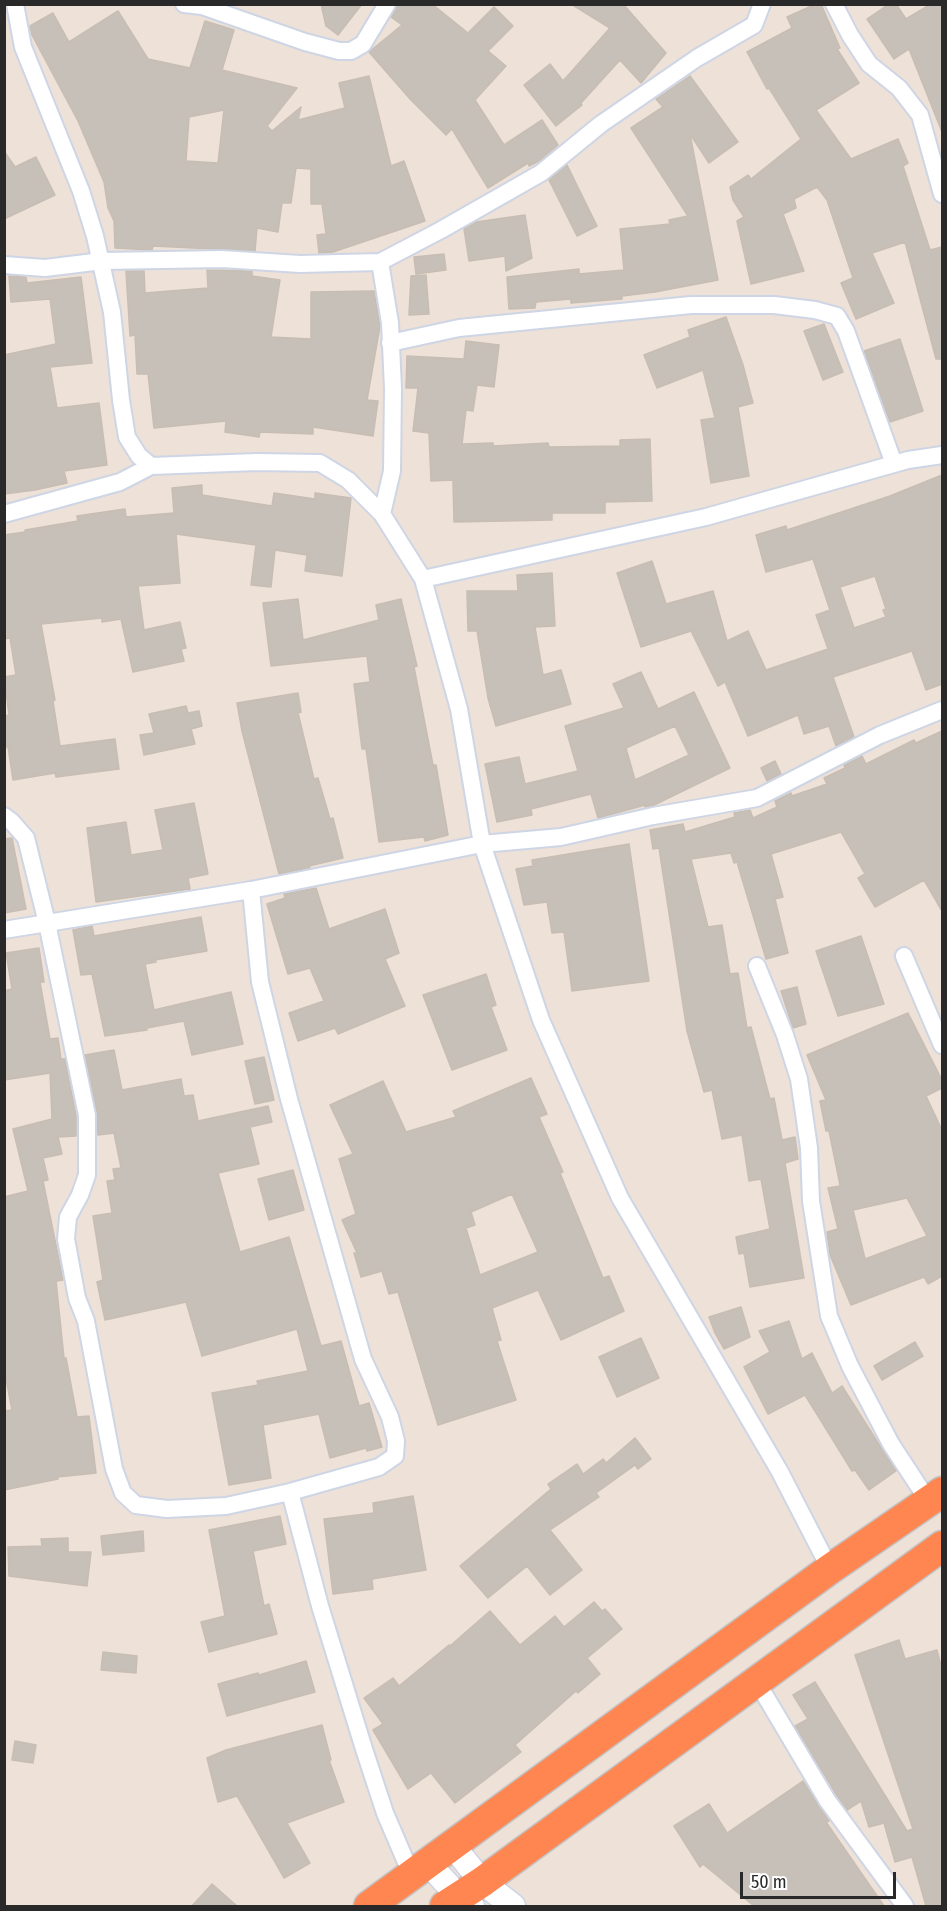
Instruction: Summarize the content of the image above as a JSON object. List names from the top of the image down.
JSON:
{
  "scale_bar": "50 m"
}
